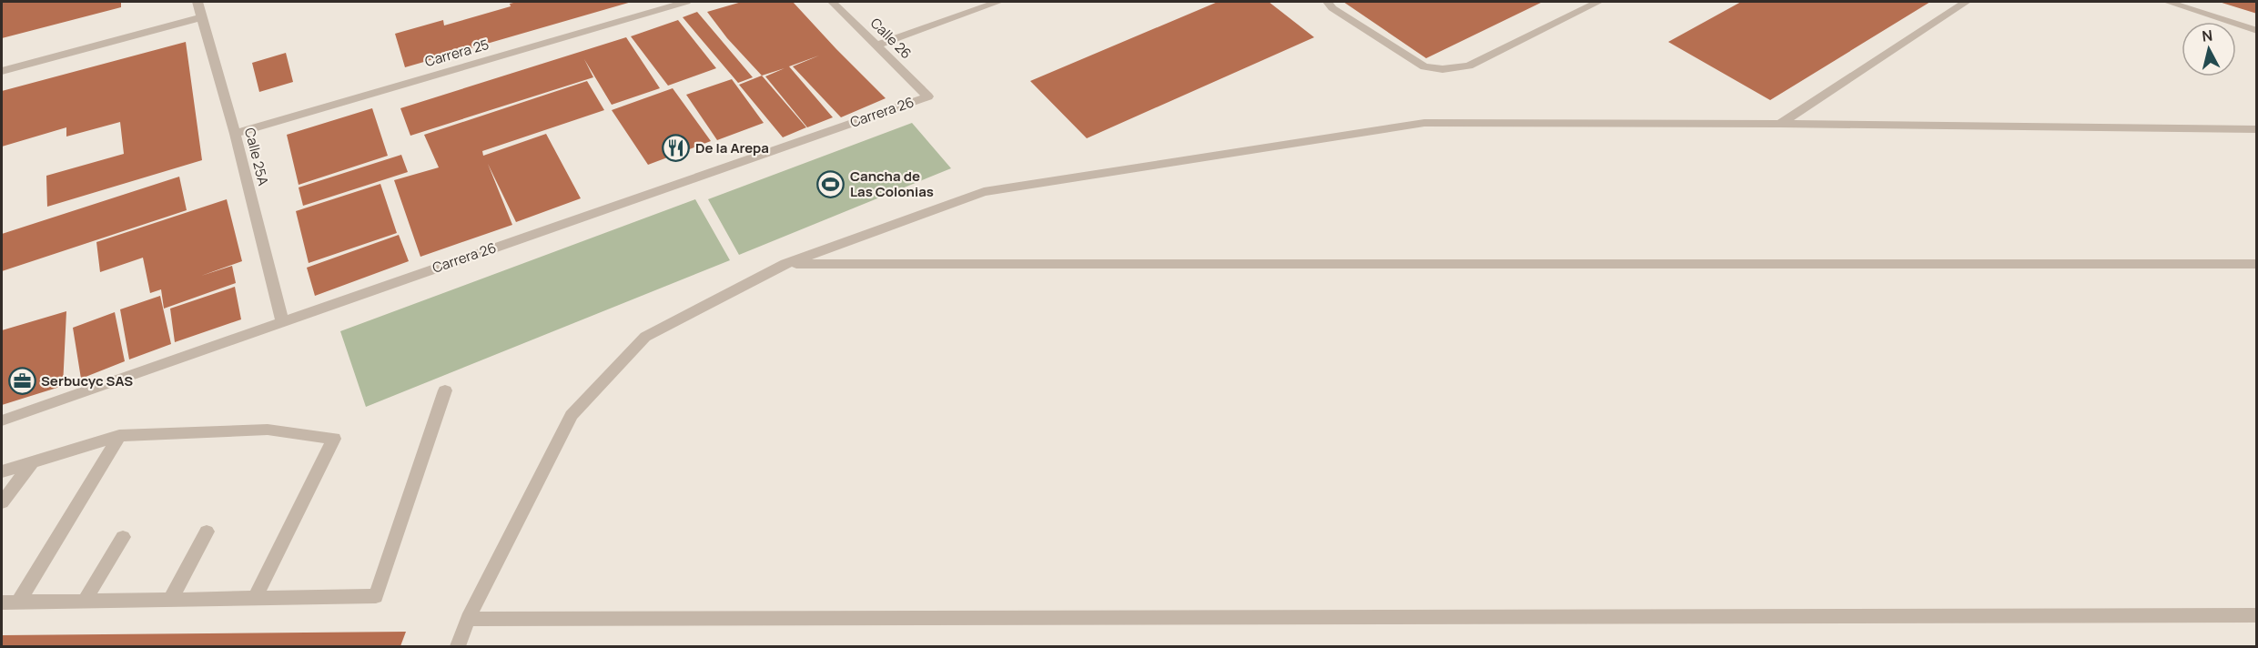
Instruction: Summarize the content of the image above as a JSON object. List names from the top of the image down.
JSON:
{
  "streets": {
    "street": [
      "Calle 26",
      "Carrera 25",
      "Carrera 26",
      "Calle 25A"
    ]
  },
  "crossings": [
    ["Calle 26", "Carrera 26"],
    ["Carrera 25", "Calle 25A"],
    ["Carrera 26", "Calle 25A"]
  ],
  "places": {
    "restaurant": ["De la Arepa"],
    "sports": ["Cancha de Las Colonias"],
    "office": ["Serbucyc SAS"]
  },
  "north": "top"
}
